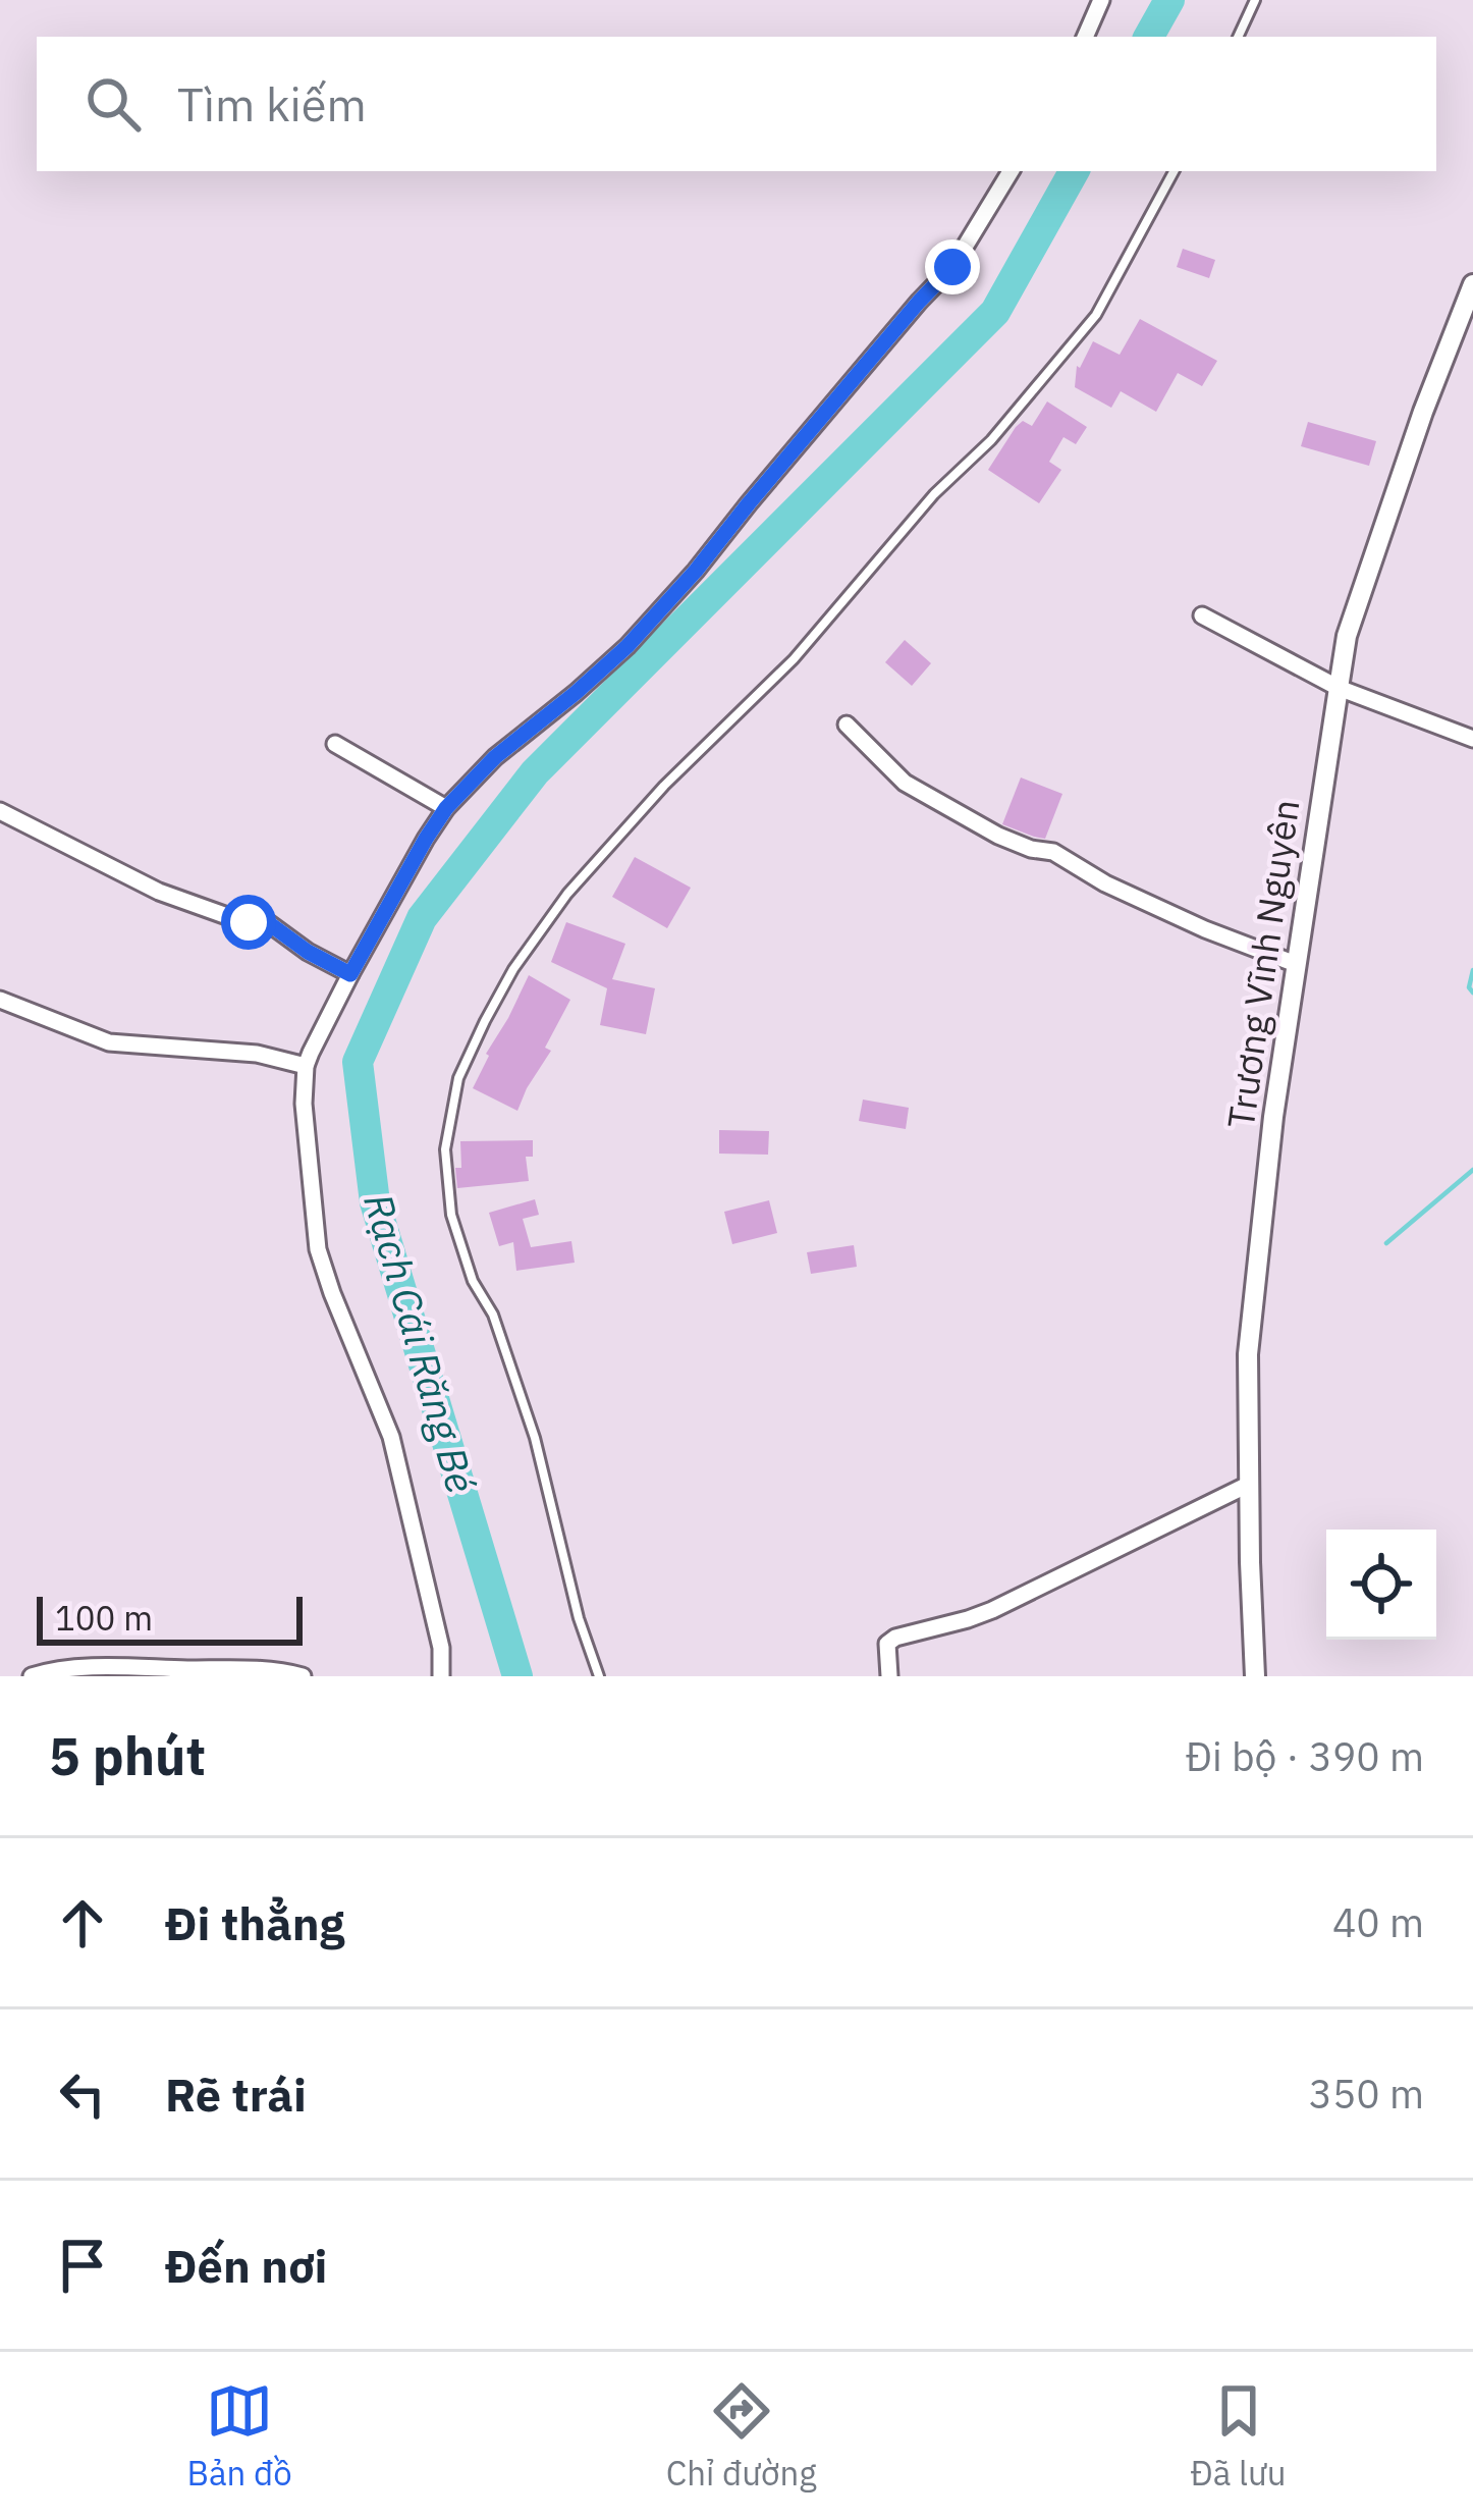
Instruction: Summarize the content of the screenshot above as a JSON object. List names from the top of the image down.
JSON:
{
  "streets": {
    "street": ["Trương Vĩnh Nguyên"]
  },
  "water": ["Rạch Cái Răng Bé"],
  "scale_bar": "100 m",
  "page": {
    "search": "Tìm kiếm",
    "scale": "100 m",
    "heading": ["5 phút", "Đi bộ · 390 m"],
    "list": [
      ["Đi thẳng", "40 m"],
      ["Rẽ trái", "350 m"],
      "Đến nơi"
    ],
    "nav": ["Bản đồ", "Chỉ đường", "Đã lưu"]
  }
}
